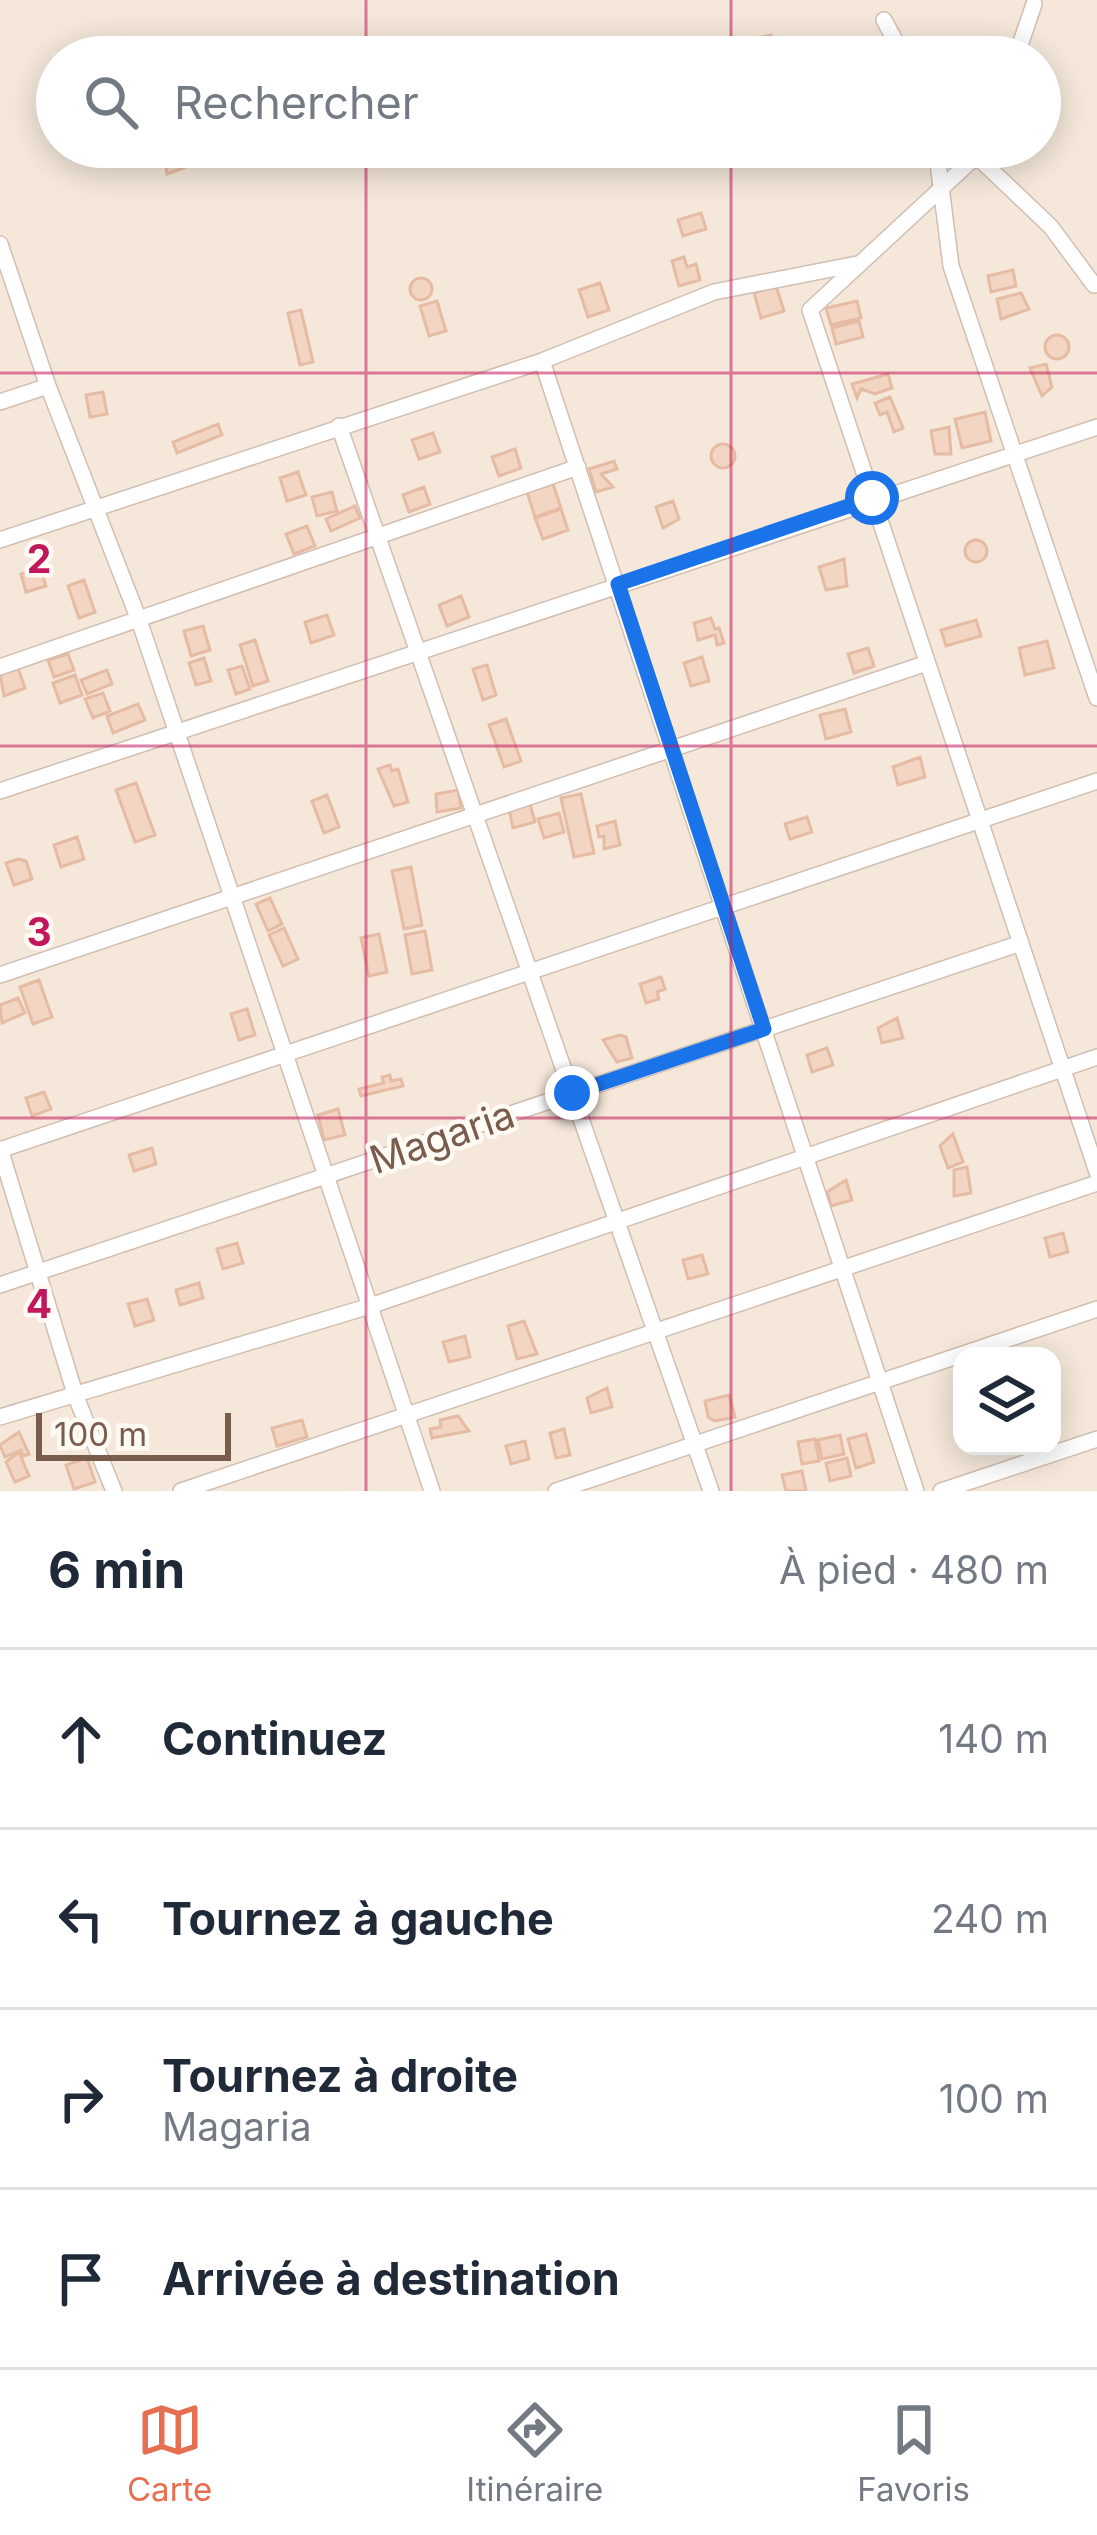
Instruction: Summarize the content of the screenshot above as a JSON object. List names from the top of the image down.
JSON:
{
  "streets": {
    "street": ["Magaria"]
  },
  "scale_bar": "100 m",
  "page": {
    "search": "Rechercher",
    "scale": "100 m",
    "heading": ["6 min", "À pied · 480 m"],
    "list": [
      ["Continuez", "140 m"],
      ["Tournez à gauche", "240 m"],
      ["Tournez à droite", "Magaria", "100 m"],
      "Arrivée à destination"
    ],
    "nav": ["Carte", "Itinéraire", "Favoris"]
  },
  "grid": {
    "rows": ["2", "3", "4"]
  }
}
